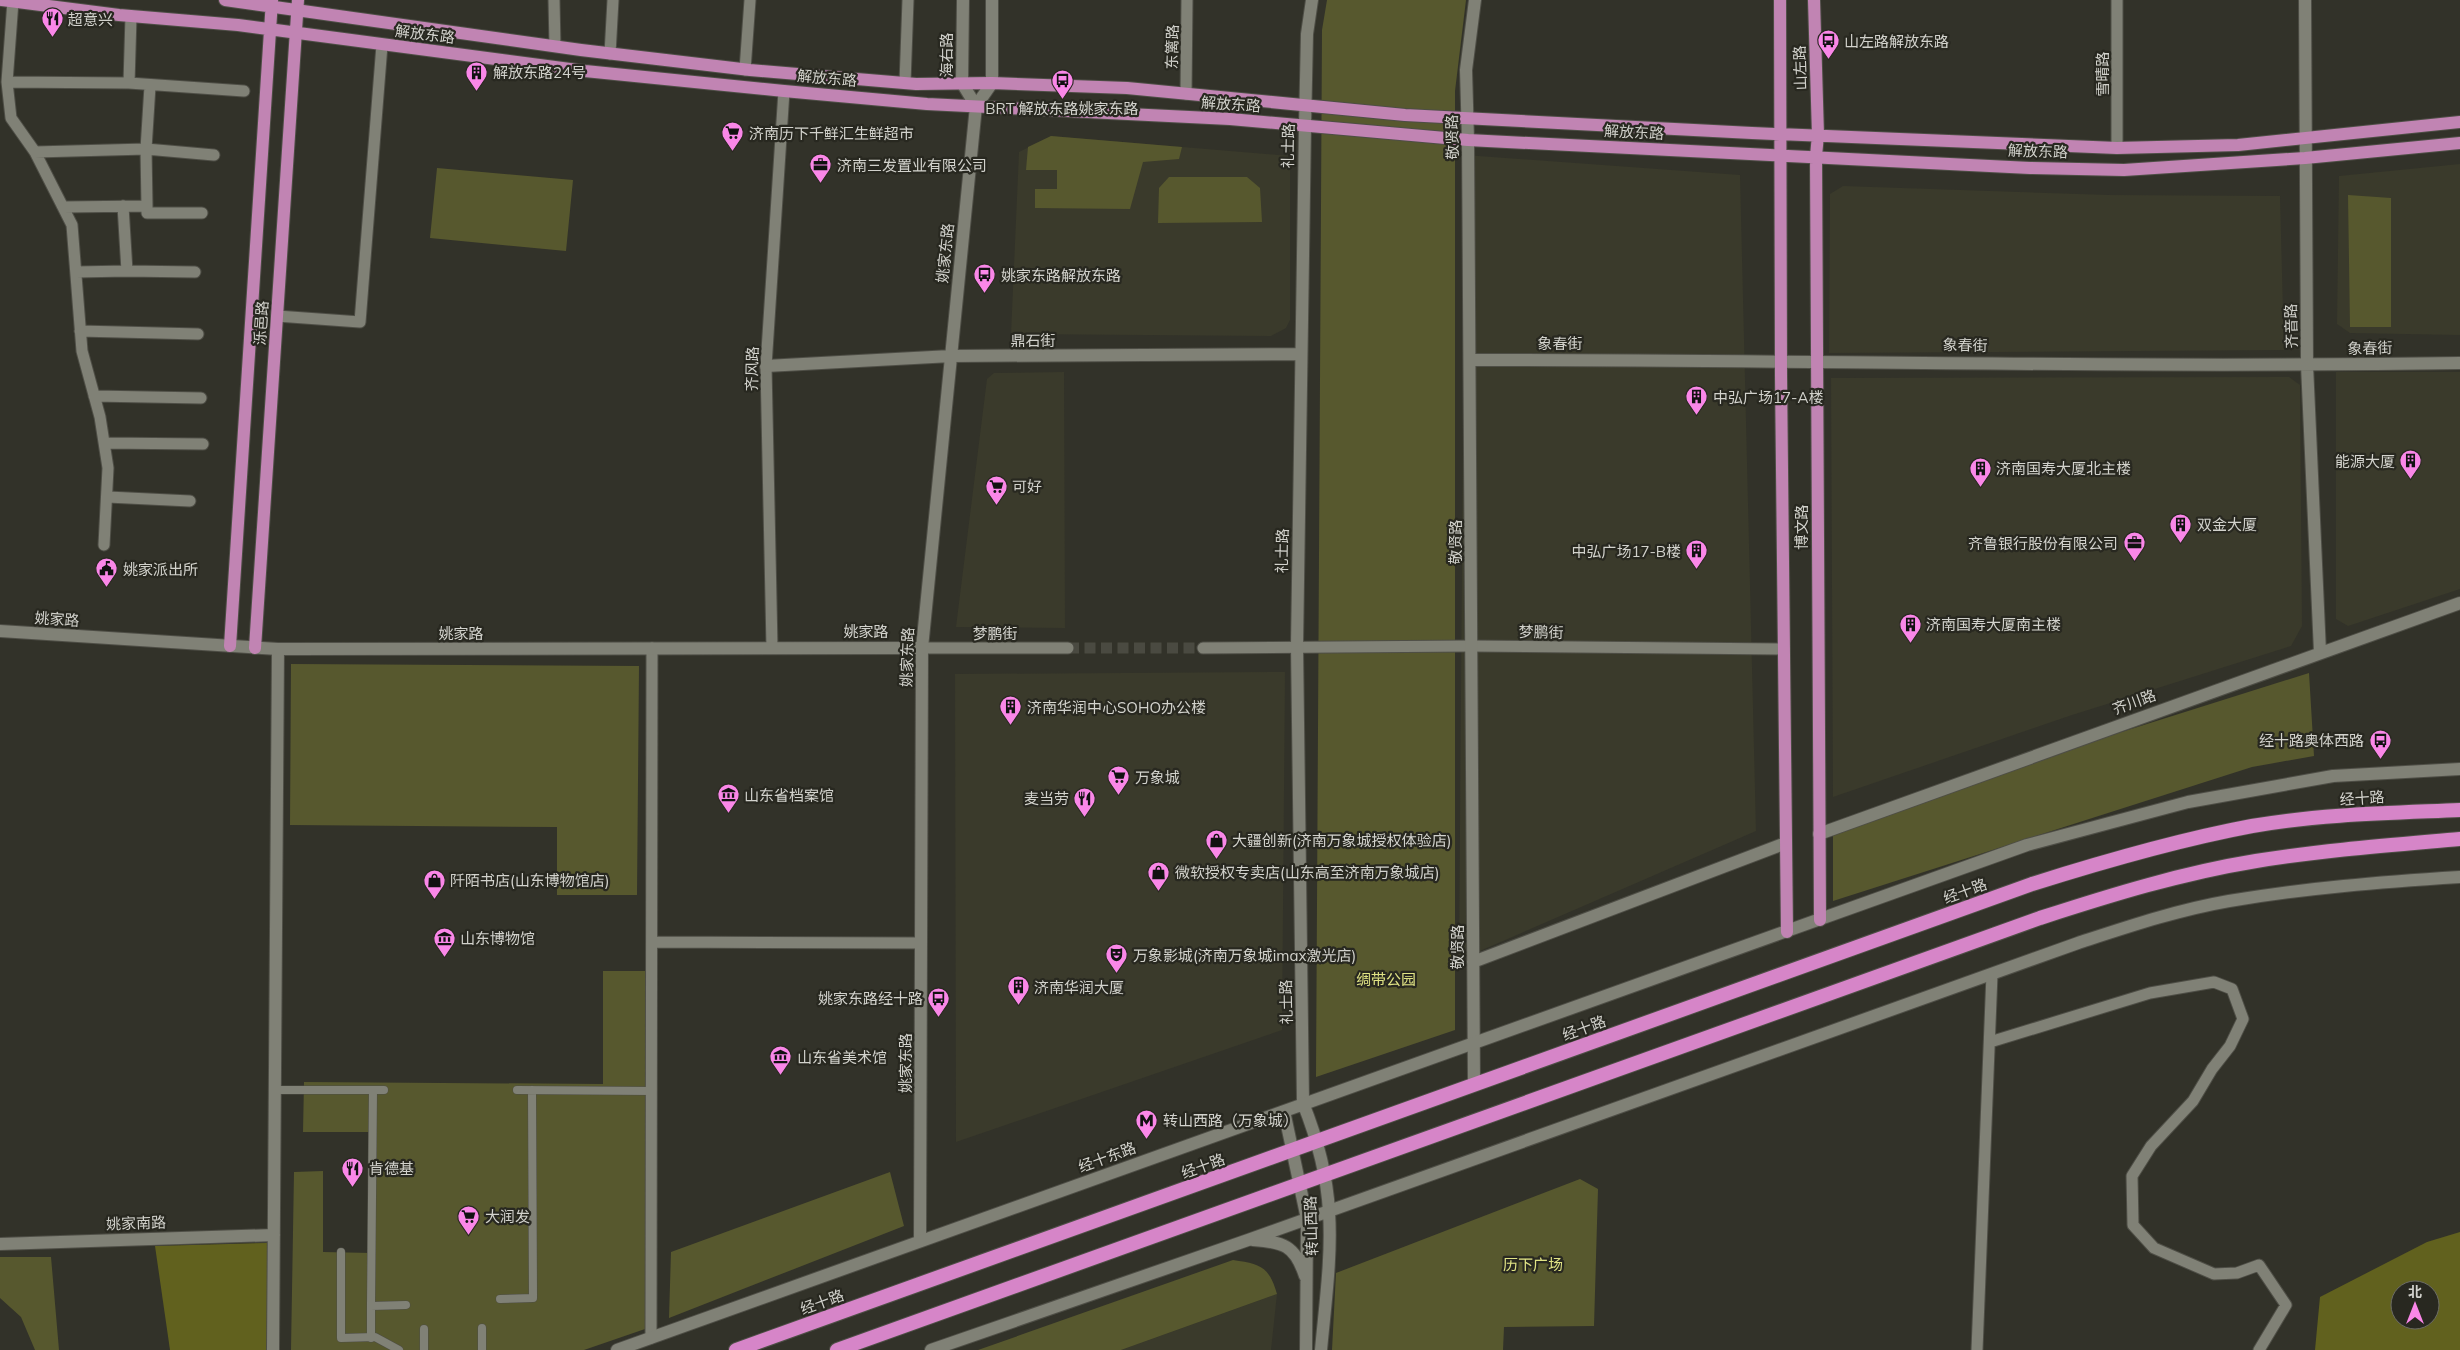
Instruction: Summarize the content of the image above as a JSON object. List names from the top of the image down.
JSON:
{
  "streets": {
    "highway": ["经十路"],
    "main road": [
      "解放东路",
      "山左路",
      "泺邑路",
      "博文路"
    ],
    "street": [
      "东篱路",
      "海右路",
      "雪晴路",
      "敬贤路",
      "礼士路",
      "姚家东路",
      "齐音路",
      "鼎石街",
      "象春街",
      "齐风路",
      "姚家路",
      "梦鹏街",
      "齐川路",
      "经十东路",
      "姚家南路",
      "转山西路"
    ]
  },
  "crossings": [
    ["解放东路", "东篱路"],
    ["解放东路", "海右路"],
    ["解放东路", "山左路"],
    ["解放东路", "雪晴路"],
    ["解放东路", "敬贤路"],
    ["解放东路", "礼士路"],
    ["解放东路", "姚家东路"],
    ["解放东路", "泺邑路"],
    ["解放东路", "齐音路"],
    ["解放东路", "齐风路"],
    ["解放东路", "博文路"],
    ["海右路", "姚家东路"],
    ["山左路", "博文路"],
    ["敬贤路", "象春街"],
    ["敬贤路", "梦鹏街"],
    ["敬贤路", "经十路"],
    ["礼士路", "鼎石街"],
    ["礼士路", "梦鹏街"],
    ["礼士路", "经十路"],
    ["礼士路", "经十东路"],
    ["礼士路", "转山西路"],
    ["姚家东路", "鼎石街"],
    ["姚家东路", "姚家路"],
    ["姚家东路", "梦鹏街"],
    ["姚家东路", "经十路"],
    ["姚家东路", "经十东路"],
    ["泺邑路", "姚家路"],
    ["齐音路", "象春街"],
    ["齐音路", "齐川路"],
    ["鼎石街", "齐风路"],
    ["象春街", "博文路"],
    ["齐风路", "姚家路"],
    ["博文路", "梦鹏街"],
    ["博文路", "齐川路"],
    ["博文路", "经十路"],
    ["姚家路", "梦鹏街"],
    ["经十路", "经十东路"],
    ["经十路", "转山西路"],
    ["经十东路", "转山西路"]
  ],
  "parks": ["绸带公园", "历下广场"],
  "places": {
    "restaurant": ["超意兴", "麦当劳", "肯德基"],
    "bus stop": [
      "山左路解放东路",
      "BRT 解放东路姚家东路",
      "姚家东路解放东路",
      "经十路奥体西路",
      "姚家东路经十路"
    ],
    "building": [
      "解放东路24号",
      "中弘广场17-A楼",
      "能源大厦",
      "济南国寿大厦北主楼",
      "双金大厦",
      "中弘广场17-B楼",
      "济南国寿大厦南主楼",
      "济南华润中心SOHO办公楼",
      "济南华润大厦"
    ],
    "supermarket": [
      "济南历下千鲜汇生鲜超市",
      "可好",
      "万象城",
      "大润发"
    ],
    "office": ["济南三发置业有限公司", "齐鲁银行股份有限公司"],
    "public building": ["姚家派出所"],
    "museum": ["山东省档案馆", "山东博物馆", "山东省美术馆"],
    "shop": ["大疆创新(济南万象城授权体验店)", "微软授权专卖店(山东高至济南万象城店)", "阡陌书店(山东博物馆店)"],
    "theatre": ["万象影城(济南万象城imax激光店)"],
    "metro station": ["转山西路（万象城）"]
  },
  "north": "top"
}
